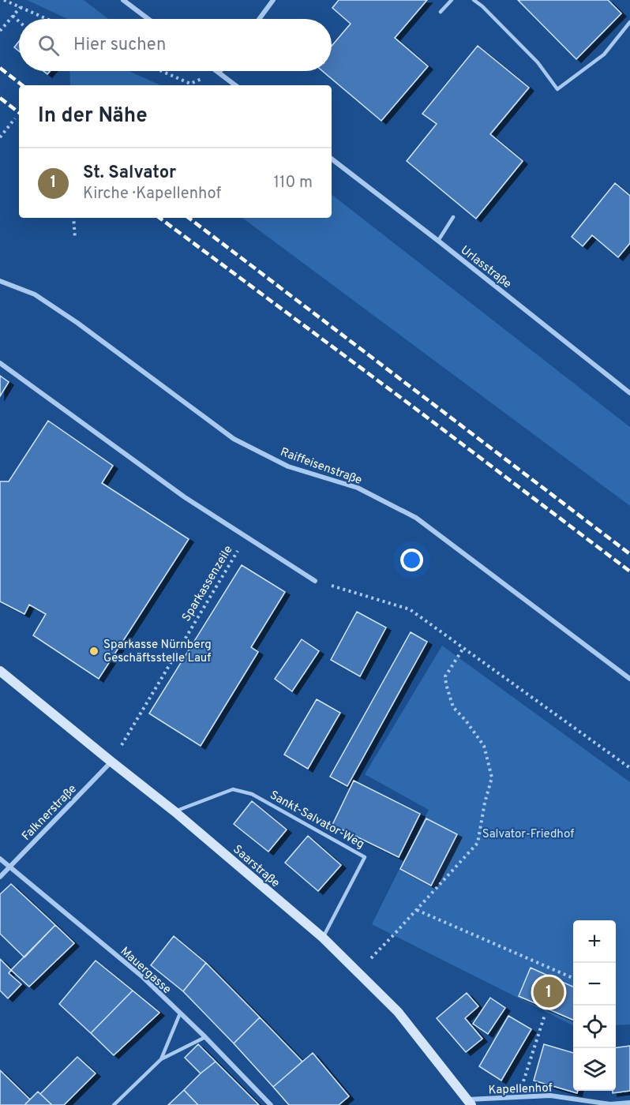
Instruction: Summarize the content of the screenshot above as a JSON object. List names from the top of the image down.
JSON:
{
  "streets": {
    "street": [
      "Urlasstraße",
      "Raiffeisenstraße",
      "Falknerstraße",
      "Saarstraße",
      "Mauergasse",
      "Kapellenhof"
    ],
    "lane": ["Sankt-Salvator-Weg"],
    "path": ["Sparkassenzeile"]
  },
  "crossings": [
    ["Sparkassenzeile", "Falknerstraße"],
    ["Sparkassenzeile", "Saarstraße"],
    ["Falknerstraße", "Saarstraße"],
    ["Falknerstraße", "Mauergasse"],
    ["Sankt-Salvator-Weg", "Saarstraße"],
    ["Saarstraße", "Kapellenhof"]
  ],
  "parks": ["Salvator-Friedhof"],
  "places": ["Sparkasse Nürnberg Geschäftsstelle Lauf"],
  "page": {
    "search": "Hier suchen",
    "heading": "In der Nähe",
    "list": [
      {
        "mark": "1",
        "name": "St. Salvator",
        "note": "Kirche · Kapellenhof",
        "value": "110 m"
      }
    ],
    "map_buttons": ["+", "−"],
    "pins": "1"
  }
}
